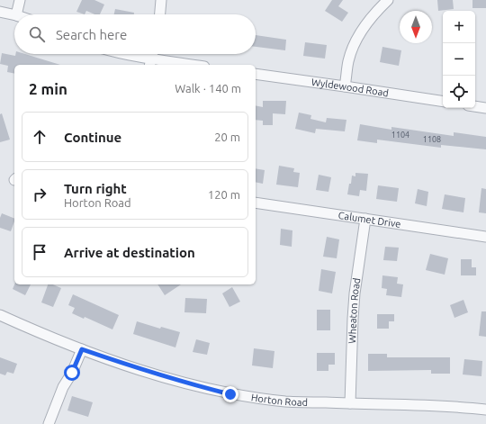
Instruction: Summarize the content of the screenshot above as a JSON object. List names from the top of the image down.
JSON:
{
  "streets": {
    "street": [
      "Wyldewood Road",
      "Calumet Drive",
      "Wheaton Road",
      "Horton Road"
    ]
  },
  "crossings": [
    ["Calumet Drive", "Wheaton Road"],
    ["Wheaton Road", "Horton Road"]
  ],
  "house_numbers": ["1104", "1108"],
  "north": "bottom",
  "page": {
    "map_buttons": ["+", "−"],
    "search": "Search here",
    "heading": ["2 min", "Walk · 140 m"],
    "list": [
      ["Continue", "20 m"],
      ["Turn right", "Horton Road", "120 m"],
      "Arrive at destination"
    ]
  }
}
